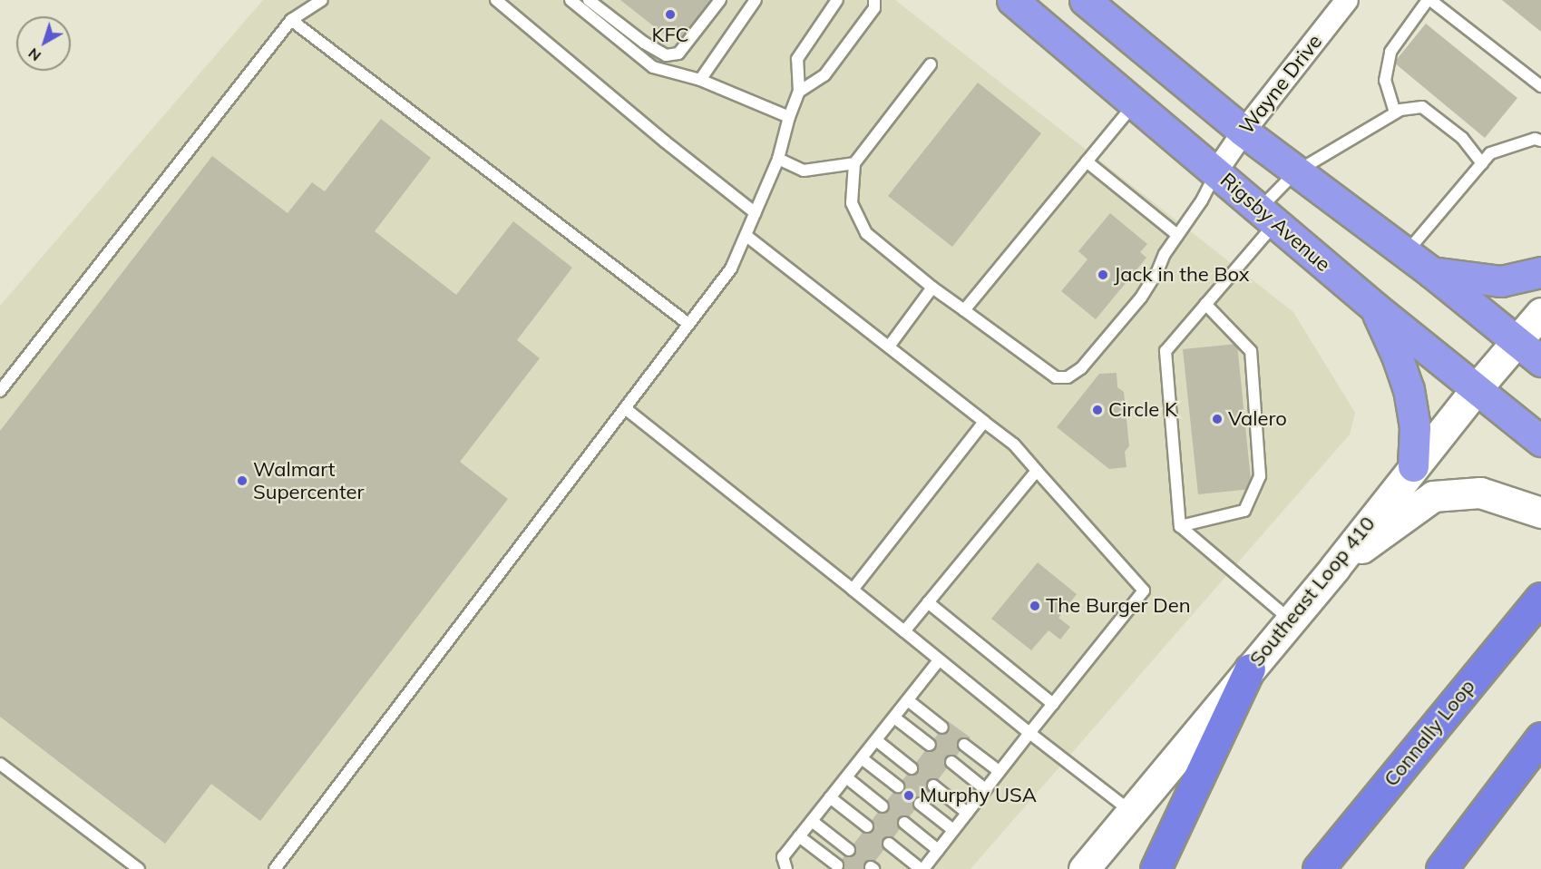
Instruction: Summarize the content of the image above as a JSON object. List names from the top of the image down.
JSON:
{
  "streets": {
    "highway": ["Rigsby Avenue", "Connally Loop"],
    "main road": ["Southeast Loop 410"],
    "street": ["Wayne Drive"]
  },
  "crossings": [
    ["Wayne Drive", "Rigsby Avenue"],
    ["Rigsby Avenue", "Southeast Loop 410"]
  ],
  "places": [
    "KFC",
    "Jack in the Box",
    "Circle K",
    "Valero",
    "Walmart Supercenter",
    "The Burger Den",
    "Murphy USA"
  ],
  "north": "bottom left"
}
